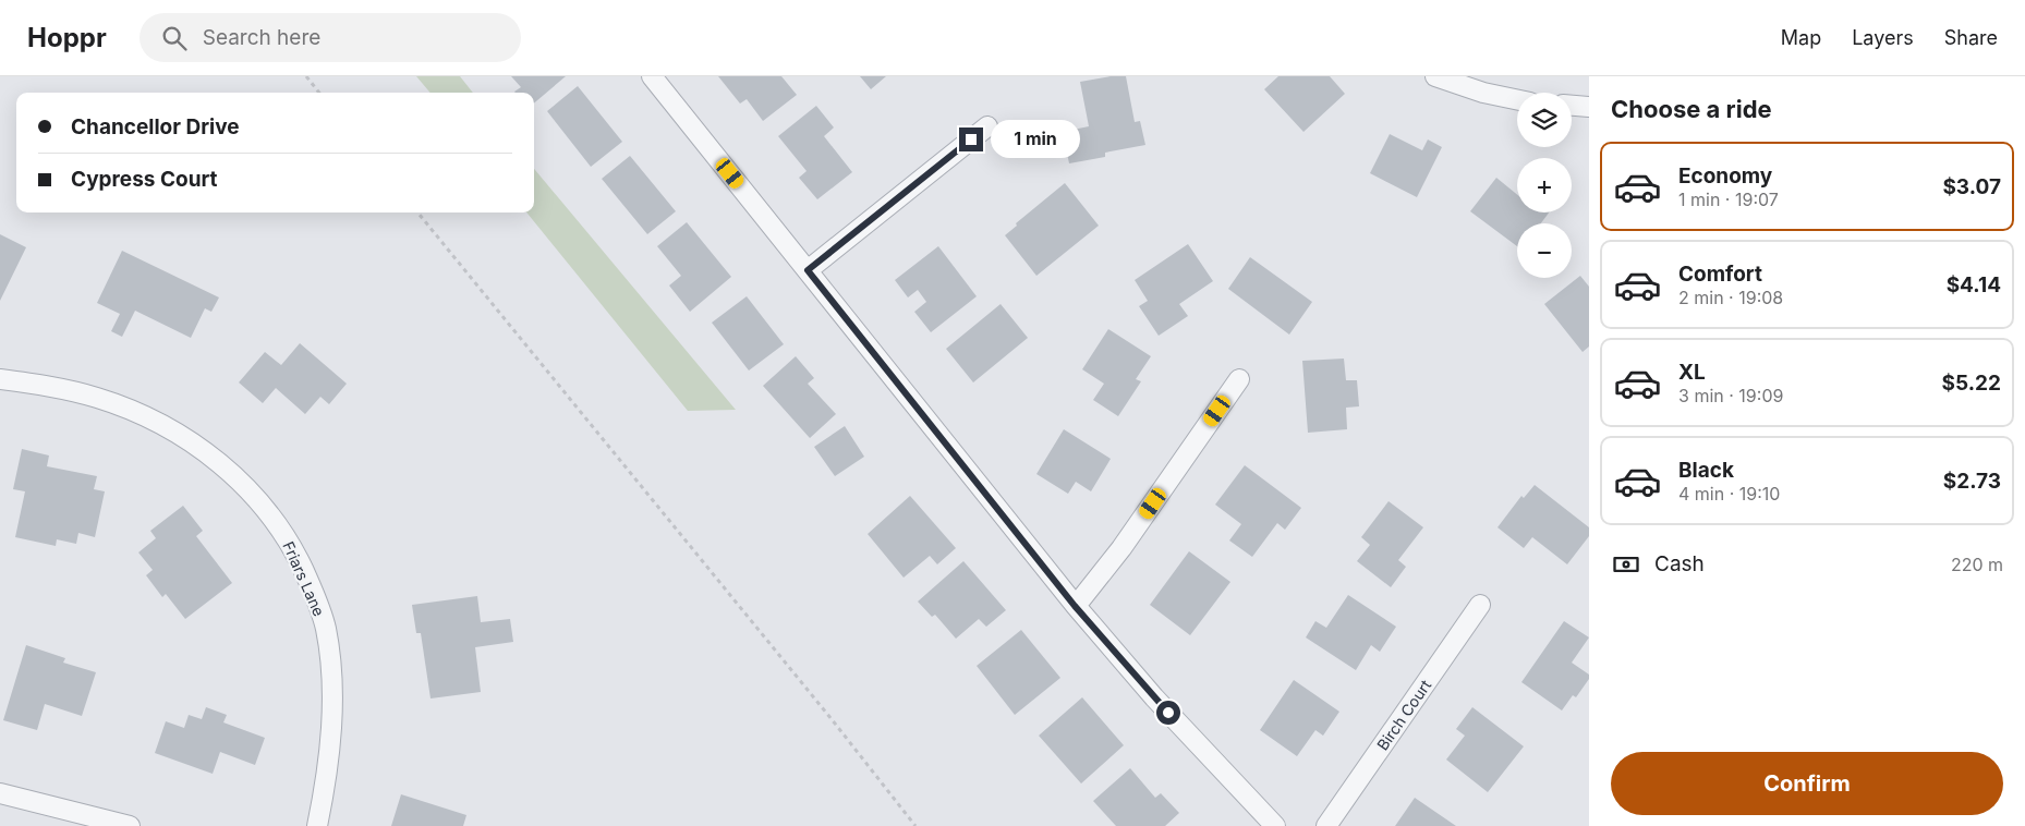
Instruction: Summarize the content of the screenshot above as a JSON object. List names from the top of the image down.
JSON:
{
  "streets": {
    "street": ["Friars Lane", "Birch Court"]
  },
  "page": {
    "header": "Hoppr",
    "search": "Search here",
    "nav": ["Map", "Layers", "Share"],
    "heading": "Choose a ride",
    "map_buttons": ["+", "−"],
    "banner": ["Chancellor Drive", "Cypress Court"],
    "bubble": "1 min",
    "list": [
      {
        "name": "Economy",
        "note": "1 min · 19:07",
        "value": "$3.07"
      },
      {
        "name": "Comfort",
        "note": "2 min · 19:08",
        "value": "$4.14"
      },
      {
        "name": "XL",
        "note": "3 min · 19:09",
        "value": "$5.22"
      },
      {
        "name": "Black",
        "note": "4 min · 19:10",
        "value": "$2.73"
      }
    ],
    "pay": ["Cash", "220 m"],
    "buttons": "Confirm"
  }
}
